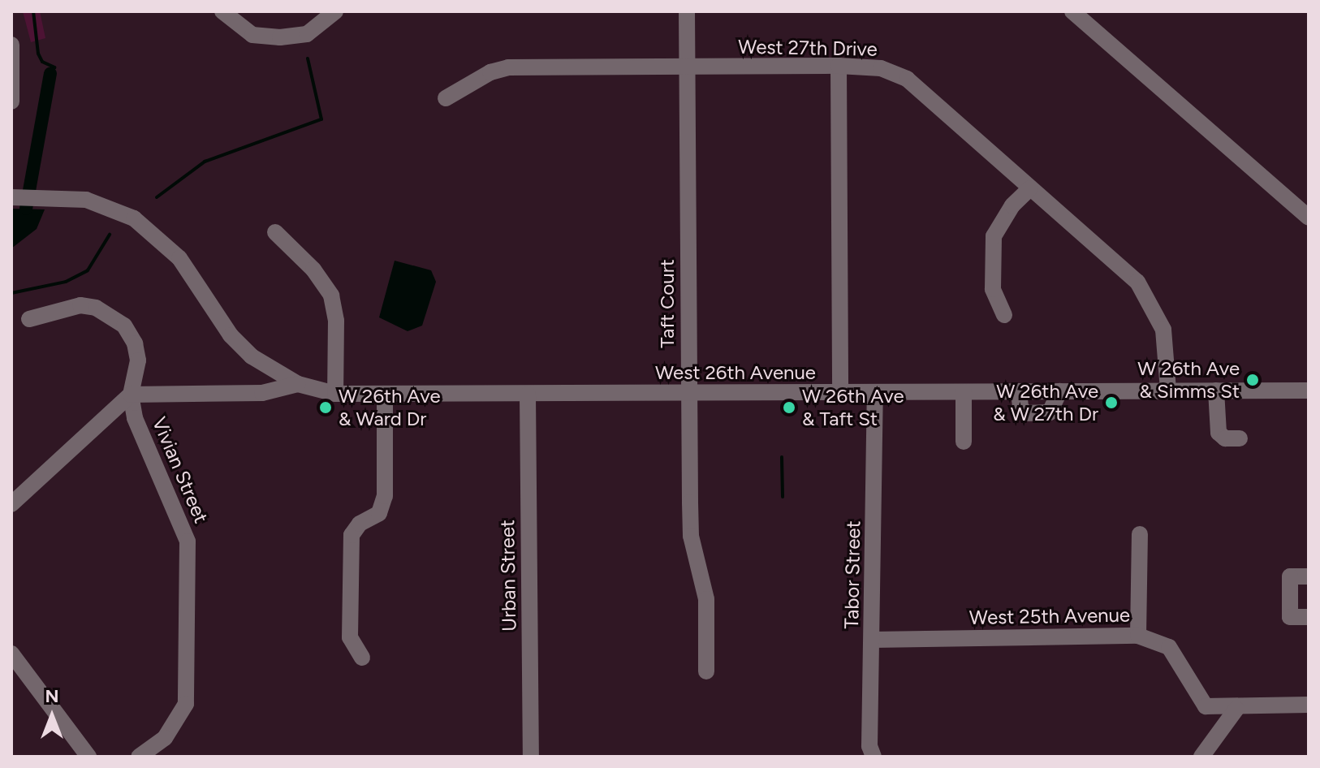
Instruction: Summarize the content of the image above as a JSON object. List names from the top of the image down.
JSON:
{
  "streets": {
    "street": [
      "West 27th Drive",
      "Taft Court",
      "West 26th Avenue",
      "Vivian Street",
      "Tabor Street",
      "Urban Street",
      "West 25th Avenue"
    ]
  },
  "crossings": [
    ["West 27th Drive", "Taft Court"],
    ["West 27th Drive", "West 26th Avenue"],
    ["Taft Court", "West 26th Avenue"],
    ["West 26th Avenue", "Tabor Street"],
    ["West 26th Avenue", "Urban Street"],
    ["Tabor Street", "West 25th Avenue"]
  ],
  "places": [
    "W 26th Ave & Simms St",
    "W 26th Ave & W 27th Dr",
    "W 26th Ave & Ward Dr",
    "W 26th Ave & Taft St"
  ],
  "north": "top"
}
